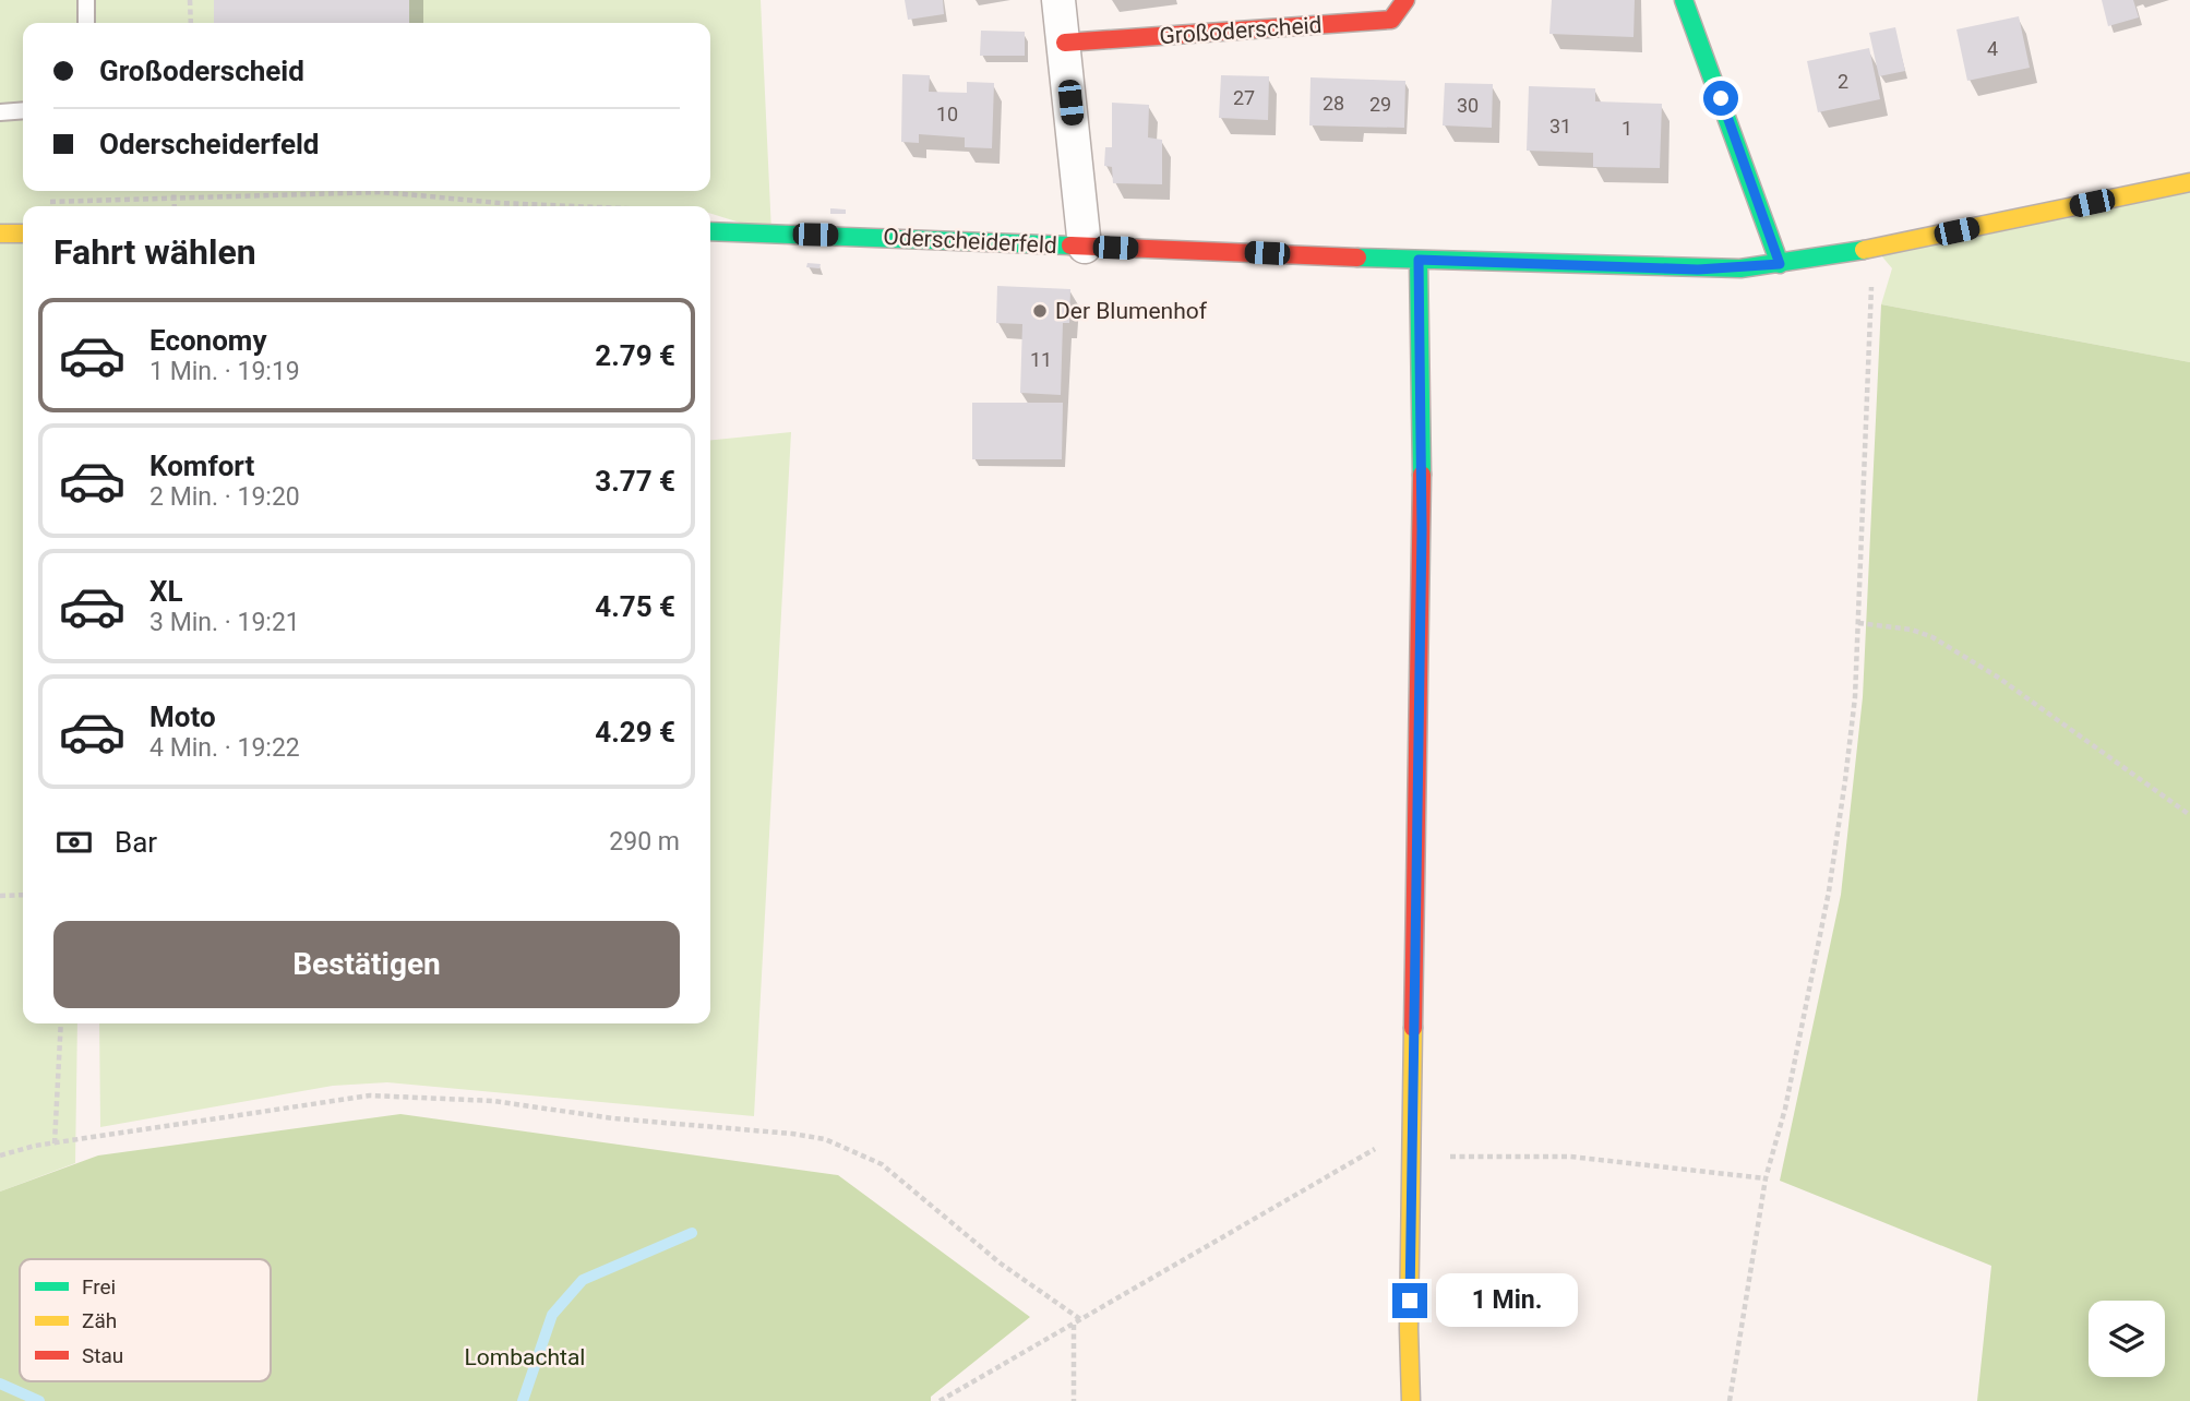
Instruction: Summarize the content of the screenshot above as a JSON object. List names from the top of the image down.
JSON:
{
  "streets": {
    "street": ["Großoderscheid", "Oderscheiderfeld"]
  },
  "parks": ["Lombachtal"],
  "places": ["Der Blumenhof"],
  "house_numbers": [
    "4",
    "2",
    "27",
    "28",
    "29",
    "30",
    "10",
    "31",
    "1",
    "11"
  ],
  "legend": ["Frei", "Zäh", "Stau"],
  "page": {
    "banner": ["Großoderscheid", "Oderscheiderfeld"],
    "heading": "Fahrt wählen",
    "list": [
      {
        "name": "Economy",
        "note": "1 Min. · 19:19",
        "value": "2.79 €"
      },
      {
        "name": "Komfort",
        "note": "2 Min. · 19:20",
        "value": "3.77 €"
      },
      {
        "name": "XL",
        "note": "3 Min. · 19:21",
        "value": "4.75 €"
      },
      {
        "name": "Moto",
        "note": "4 Min. · 19:22",
        "value": "4.29 €"
      }
    ],
    "pay": ["Bar", "290 m"],
    "buttons": "Bestätigen",
    "bubble": "1 Min."
  }
}
